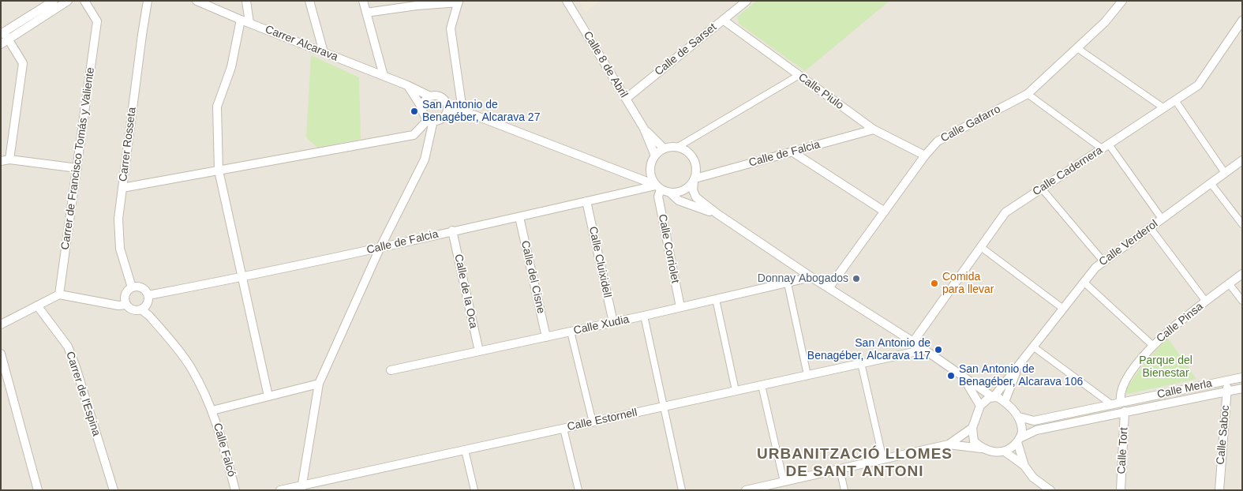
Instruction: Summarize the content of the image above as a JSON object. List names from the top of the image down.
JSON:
{
  "streets": {
    "street": [
      "Carrer Alcarava",
      "Calle de Sarset",
      "Calle 8 de Abril",
      "Calle Piulo",
      "Calle Gafarro",
      "Carrer Rosseta",
      "Calle de Falcia",
      "Carrer de Francisco Tomás y Valiente",
      "Calle Cadernera",
      "Calle Verderol",
      "Calle Corriolet",
      "Calle Cluixidell",
      "Calle del Cisne",
      "Calle de la Oca",
      "Calle Pinsa",
      "Calle Xudia",
      "Calle Merla",
      "Carrer de l'Espina",
      "Calle Estornell",
      "Calle Saboc",
      "Calle Falcó",
      "Calle Tort"
    ]
  },
  "crossings": [
    ["Calle de Sarset", "Calle 8 de Abril"],
    ["Calle de Sarset", "Calle Piulo"],
    ["Calle 8 de Abril", "Calle de Falcia"],
    ["Calle 8 de Abril", "Calle Corriolet"],
    ["Calle Piulo", "Calle Gafarro"],
    ["Calle Piulo", "Calle de Falcia"],
    ["Carrer Rosseta", "Calle de Falcia"],
    ["Calle de Falcia", "Calle Corriolet"],
    ["Calle de Falcia", "Calle Cluixidell"],
    ["Calle de Falcia", "Calle del Cisne"],
    ["Calle de Falcia", "Calle de la Oca"],
    ["Calle Verderol", "Calle Merla"],
    ["Calle Corriolet", "Calle Xudia"],
    ["Calle Cluixidell", "Calle Xudia"],
    ["Calle del Cisne", "Calle Xudia"],
    ["Calle de la Oca", "Calle Xudia"],
    ["Calle Pinsa", "Calle Merla"],
    ["Calle Merla", "Calle Saboc"],
    ["Calle Merla", "Calle Tort"]
  ],
  "districts": ["URBANITZACIÓ LLOMES DE SANT ANTONI"],
  "parks": ["Parque del Bienestar"],
  "places": [
    "San Antonio de Benagéber, Alcarava 27",
    "Donnay Abogados",
    "Comida para llevar",
    "San Antonio de Benagéber, Alcarava 117",
    "San Antonio de Benagéber, Alcarava 106"
  ]
}
